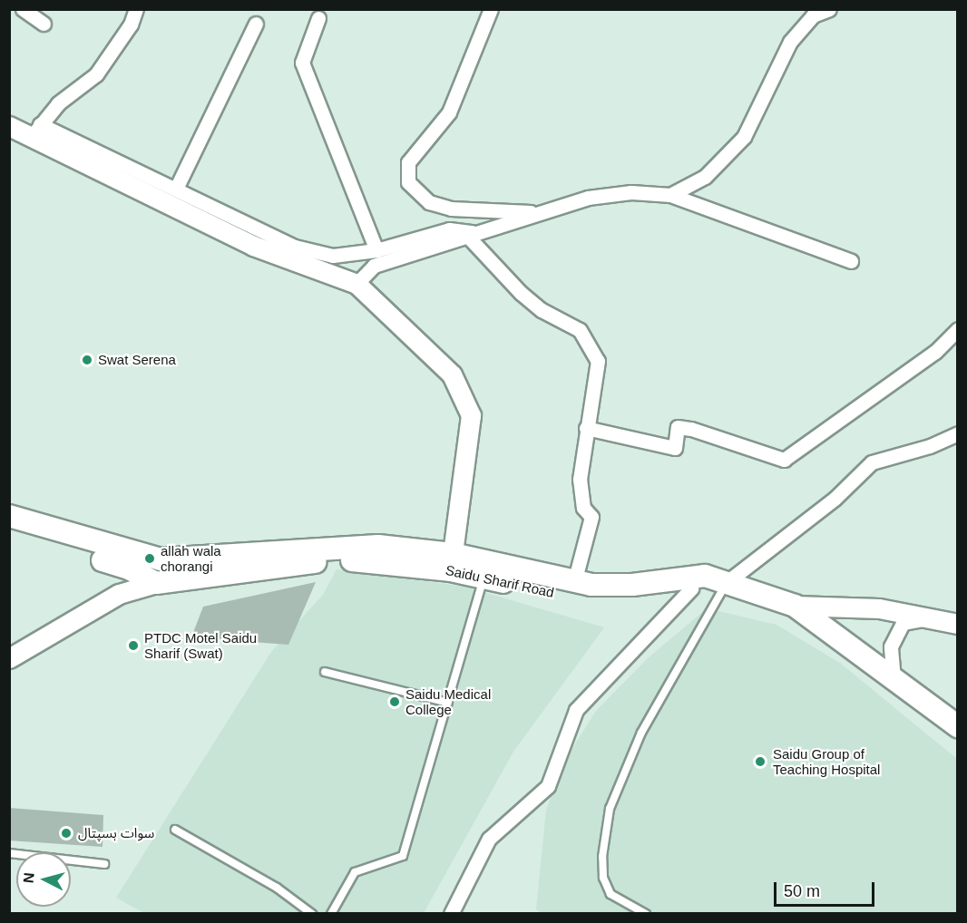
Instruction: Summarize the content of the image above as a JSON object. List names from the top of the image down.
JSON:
{
  "streets": {
    "main road": ["Saidu Sharif Road"]
  },
  "places": [
    "Swat Serena",
    "allah wala chorangi",
    "PTDC Motel Saidu Sharif (Swat)",
    "Saidu Medical College",
    "Saidu Group of Teaching Hospital",
    "سوات ہسپتال"
  ],
  "scale_bar": "50 m",
  "north": "left"
}
